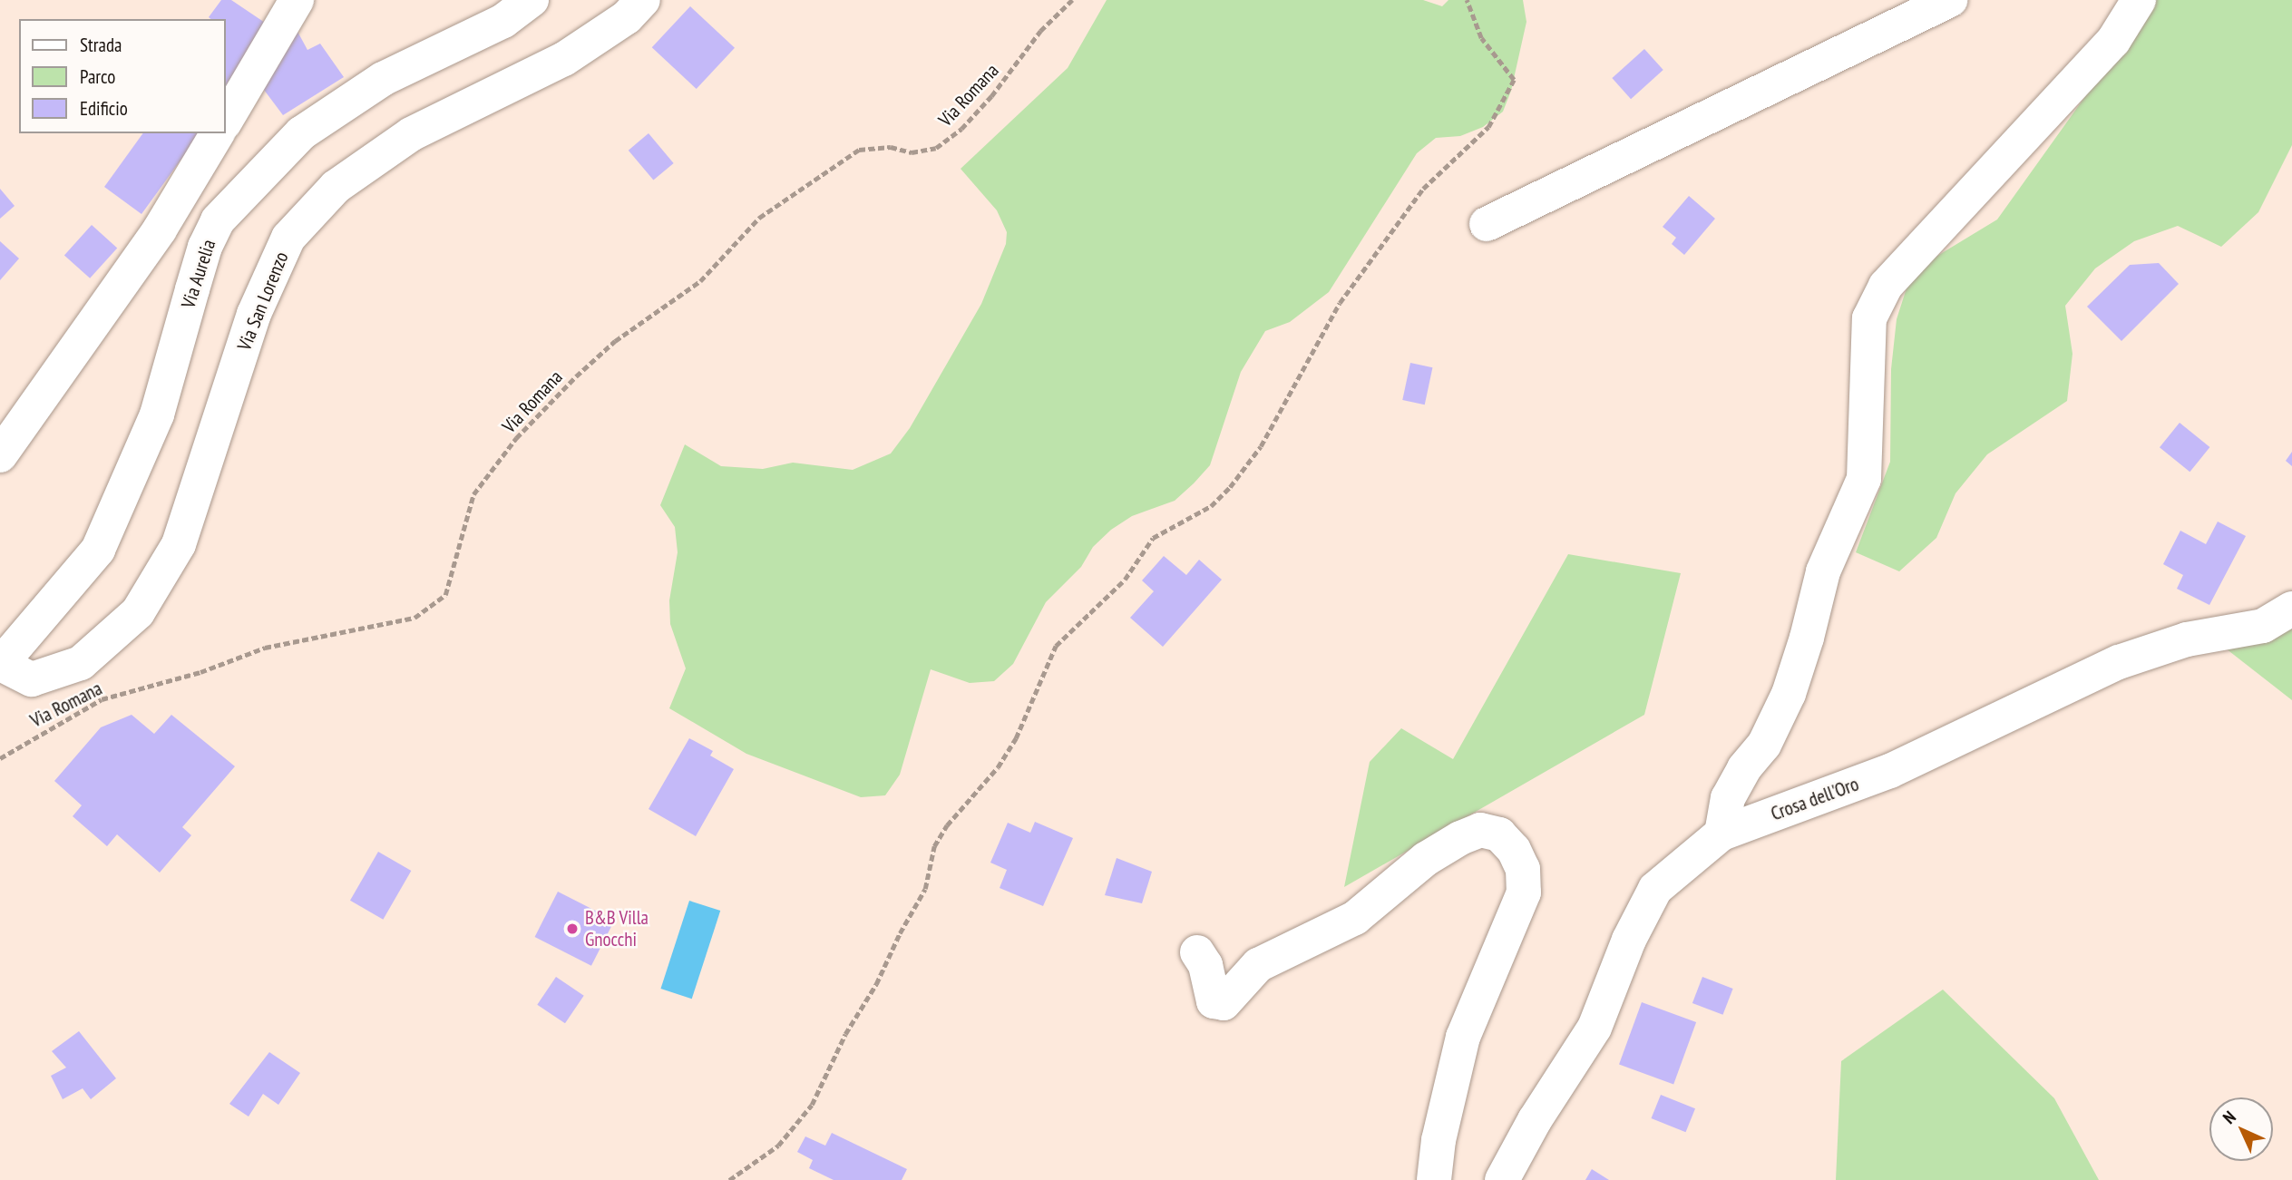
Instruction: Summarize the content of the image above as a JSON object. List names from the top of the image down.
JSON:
{
  "streets": {
    "street": ["Via Aurelia", "Via San Lorenzo", "Crosa dell'Oro"],
    "path": ["Via Romana"]
  },
  "crossings": [
    ["Via Aurelia", "Via San Lorenzo"]
  ],
  "places": ["B&B Villa Gnocchi"],
  "legend": ["Strada", "Parco", "Edificio"],
  "north": "top left"
}
